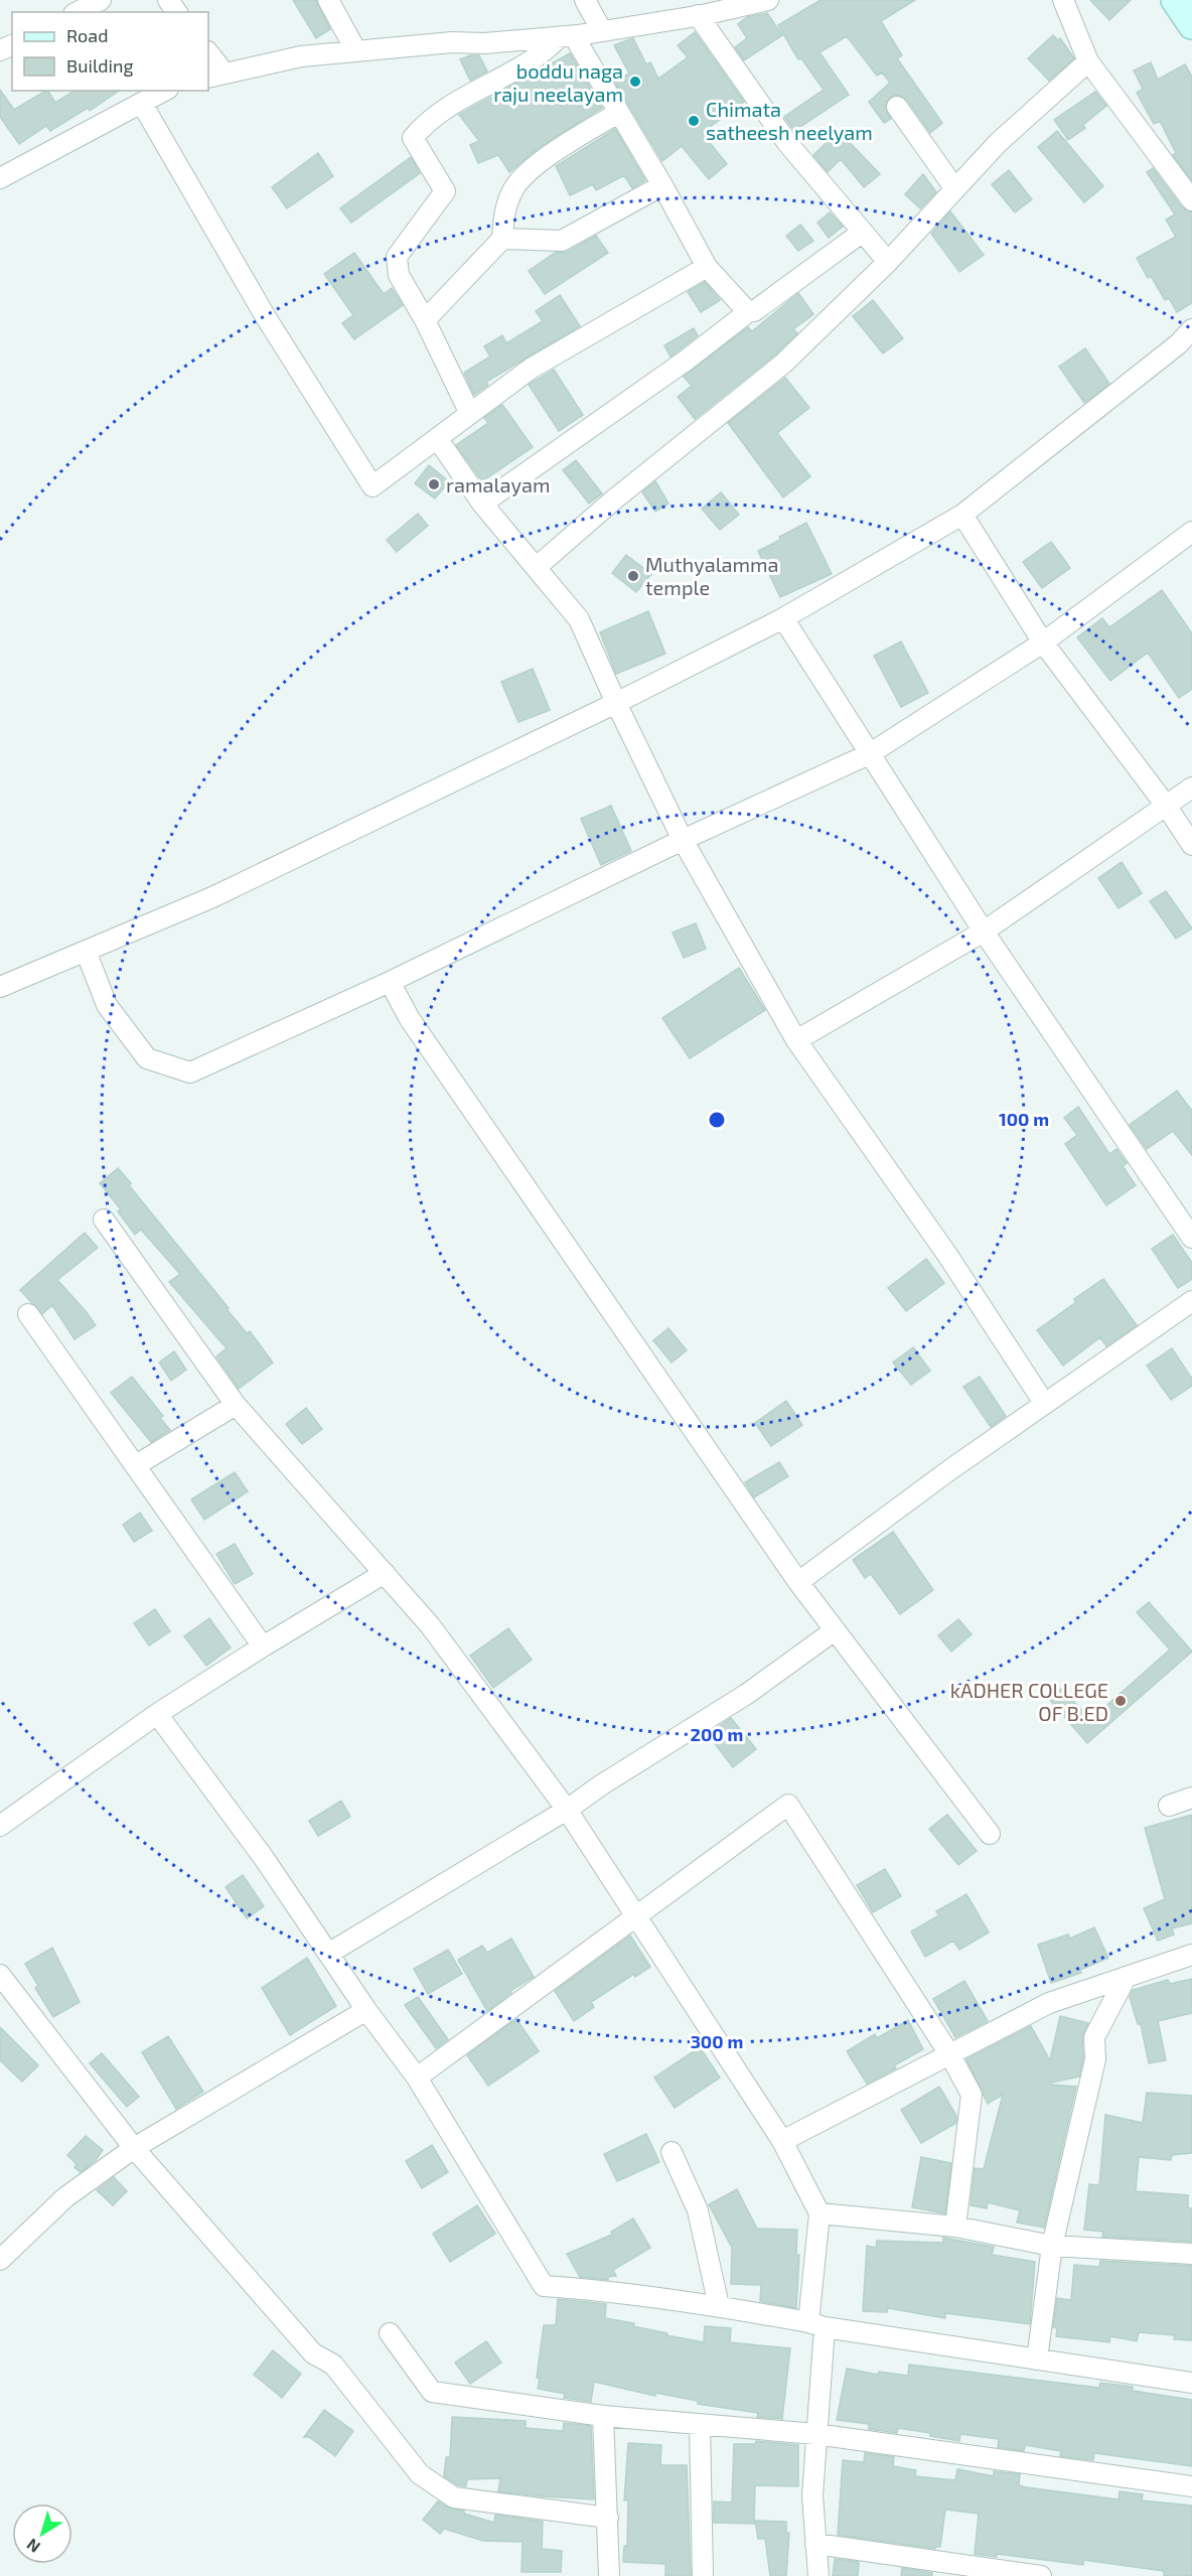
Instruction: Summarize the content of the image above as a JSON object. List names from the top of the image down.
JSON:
{
  "places": [
    "boddu naga raju neelayam",
    "Chimata satheesh neelyam",
    "ramalayam",
    "Muthyalamma temple",
    "kADHER COLLEGE OF B.ED"
  ],
  "legend": ["Road", "Building"],
  "north": "bottom left",
  "rings": ["100 m", "200 m", "300 m"]
}
